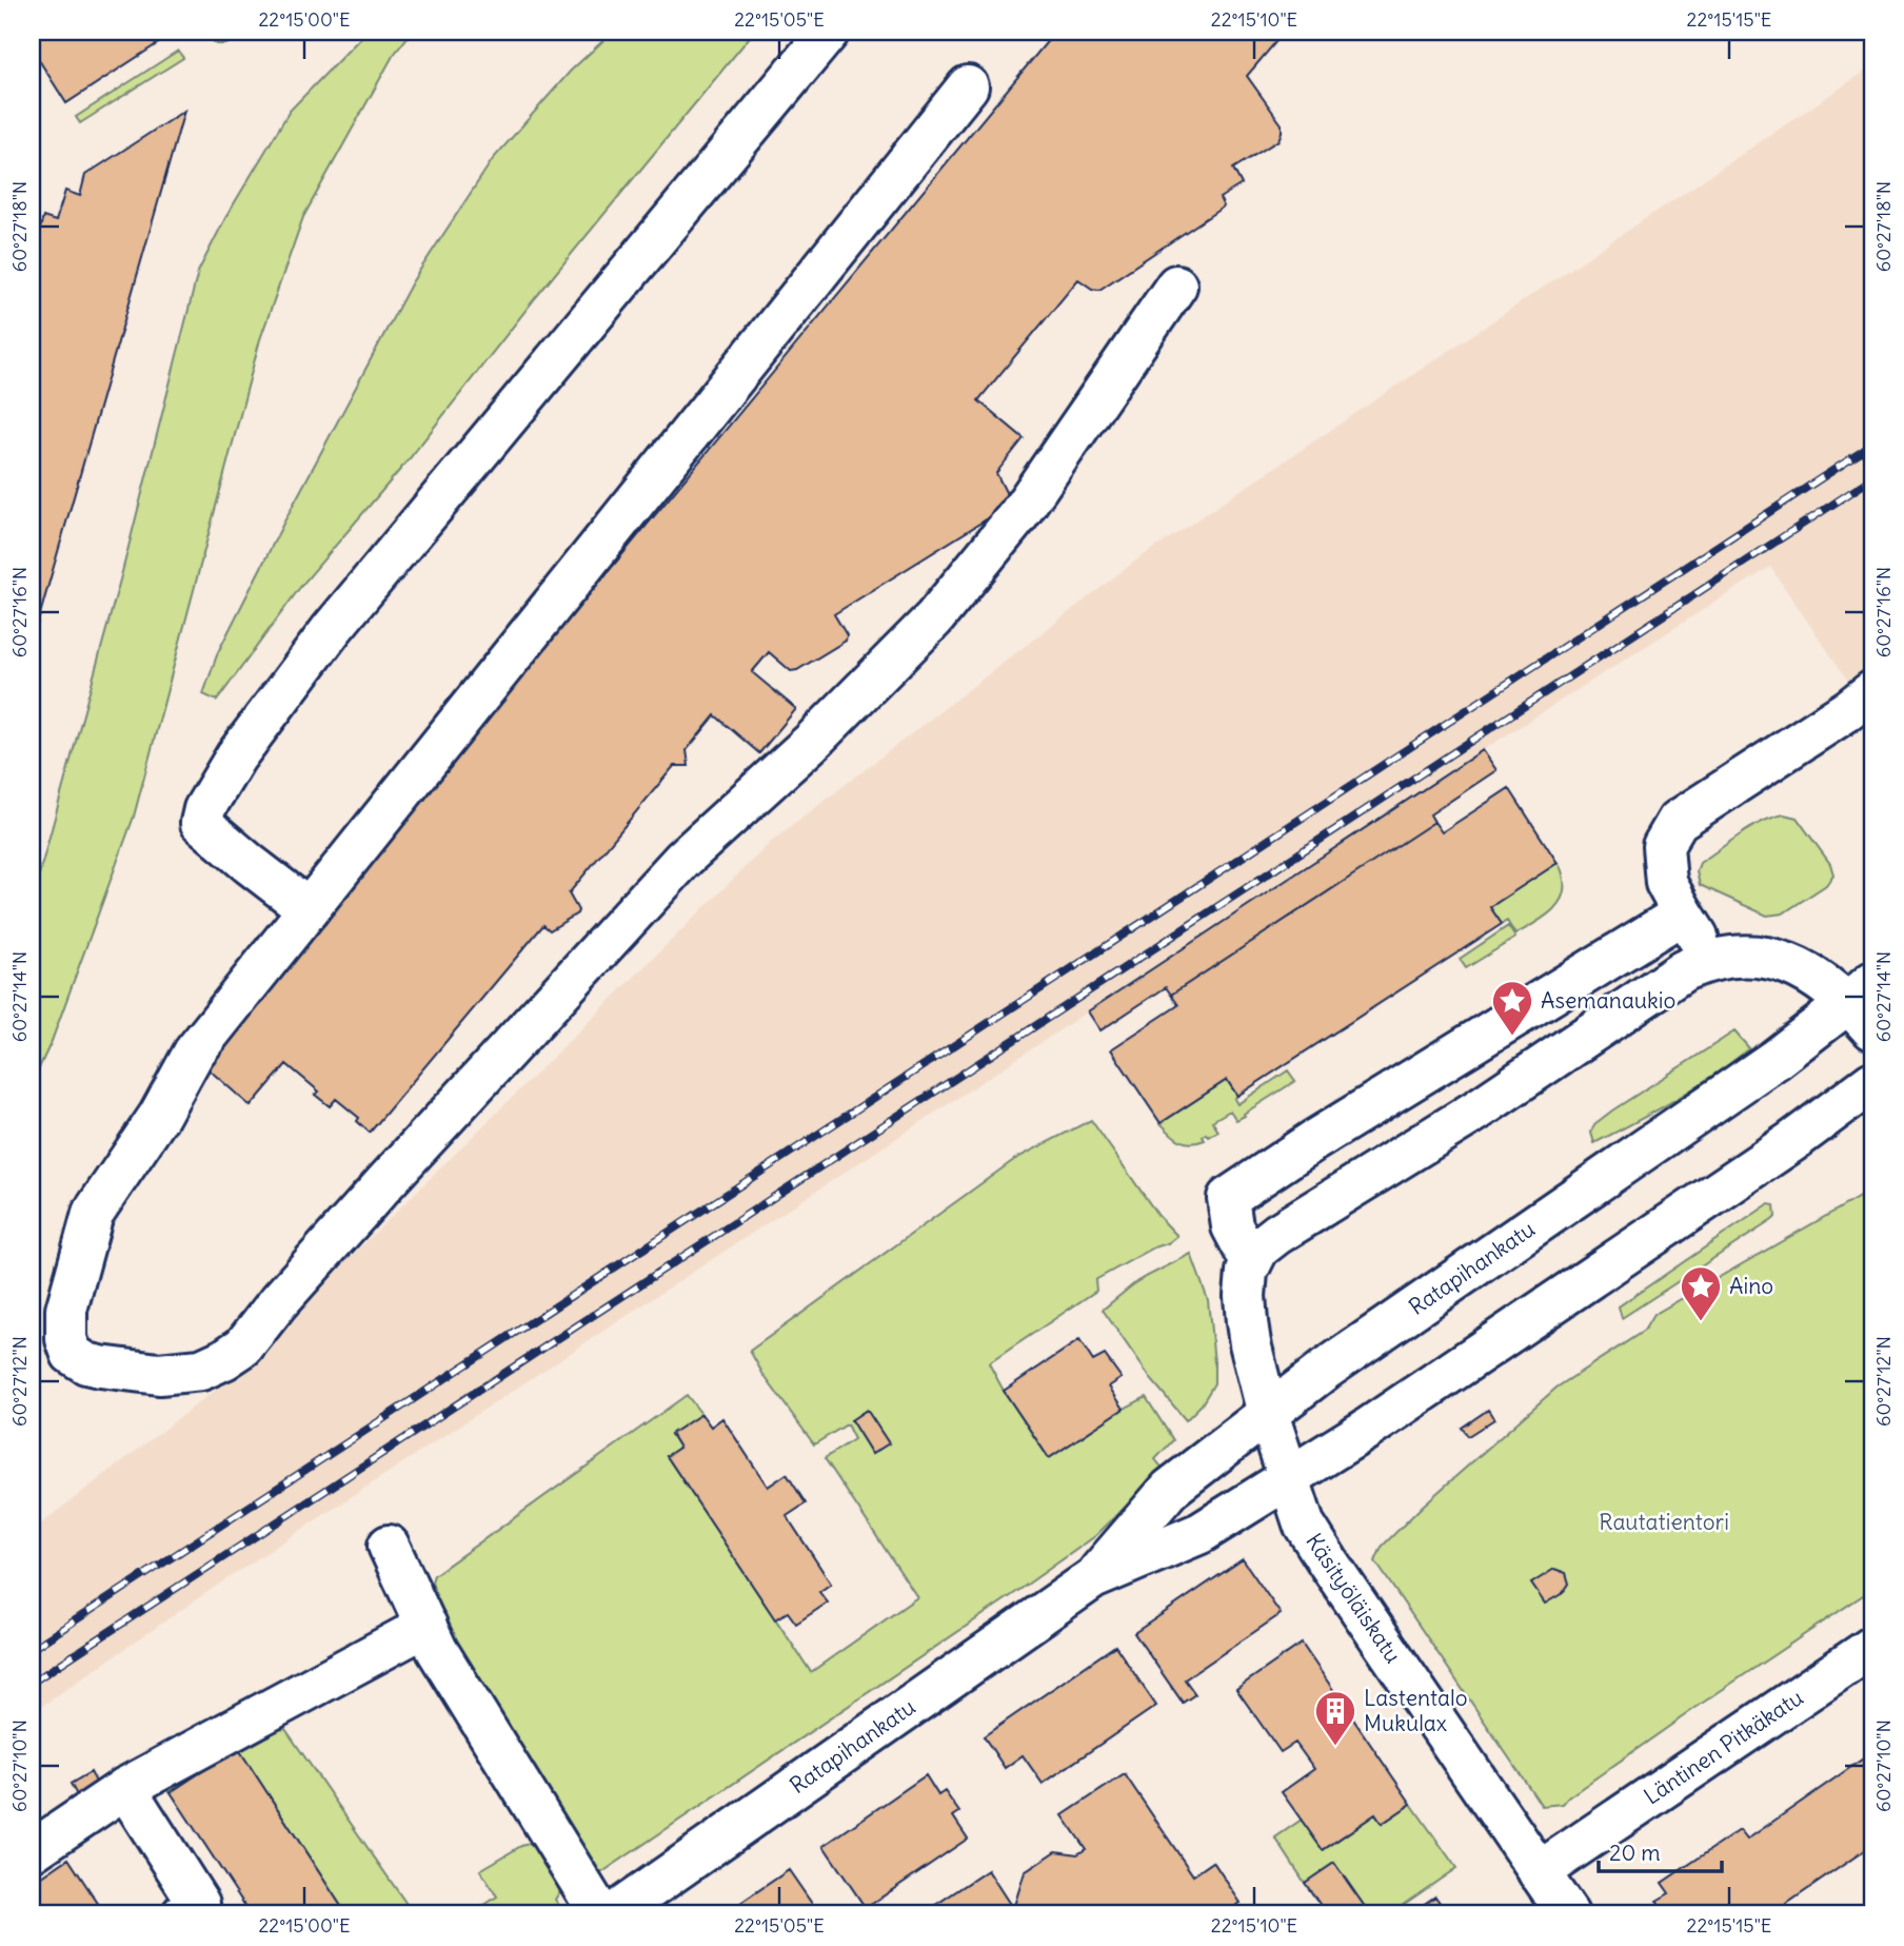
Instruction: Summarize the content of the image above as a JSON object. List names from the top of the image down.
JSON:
{
  "streets": {
    "main road": ["Ratapihankatu", "Käsityöläiskatu", "Läntinen Pitkäkatu"]
  },
  "crossings": [
    ["Ratapihankatu", "Käsityöläiskatu"],
    ["Käsityöläiskatu", "Läntinen Pitkäkatu"]
  ],
  "parks": ["Rautatientori"],
  "places": {
    "place": ["Asemanaukio", "Aino"],
    "building": ["Lastentalo Mukulax"]
  },
  "scale_bar": "20 m",
  "coordinates": [
    "22°15'00\"E",
    "22°15'05\"E",
    "22°15'10\"E",
    "22°15'15\"E",
    "60°27'18\"N",
    "60°27'16\"N",
    "60°27'14\"N",
    "60°27'12\"N",
    "60°27'10\"N"
  ]
}
